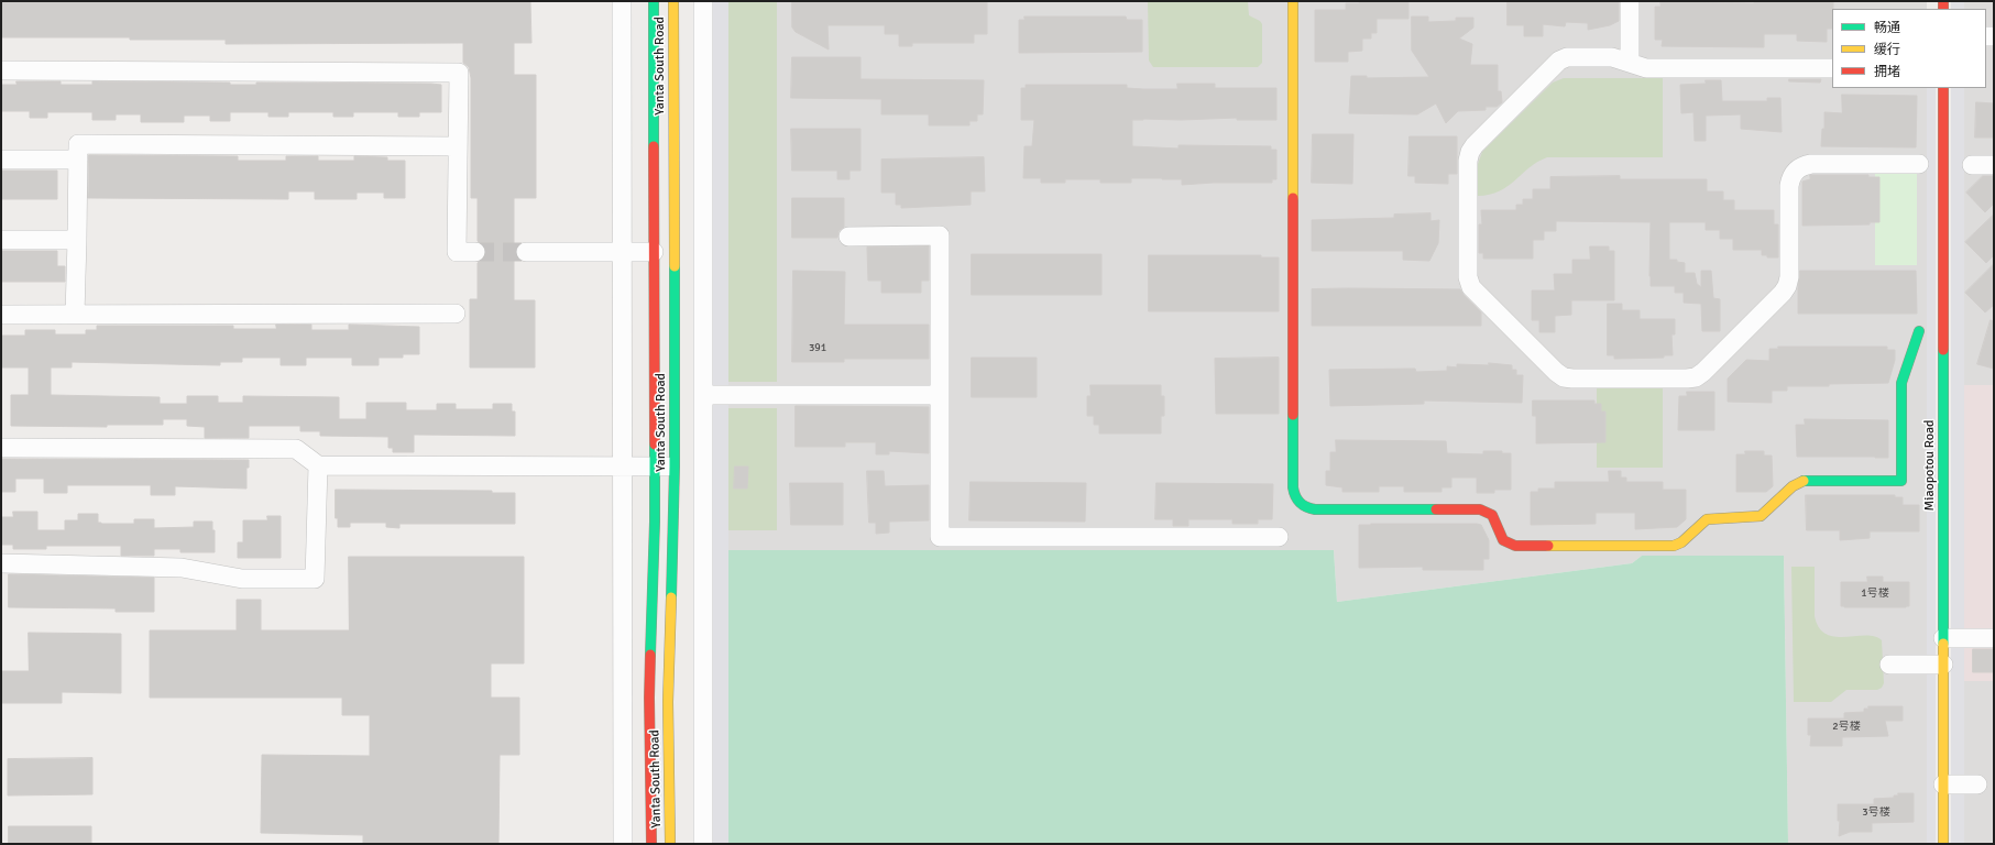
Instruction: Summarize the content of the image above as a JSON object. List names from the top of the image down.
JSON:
{
  "streets": {
    "street": ["Yanta South Road", "Miaopotou Road"]
  },
  "house_numbers": [
    "391",
    "1号楼",
    "2号楼",
    "3号楼"
  ],
  "legend": ["畅通", "缓行", "拥堵"]
}
